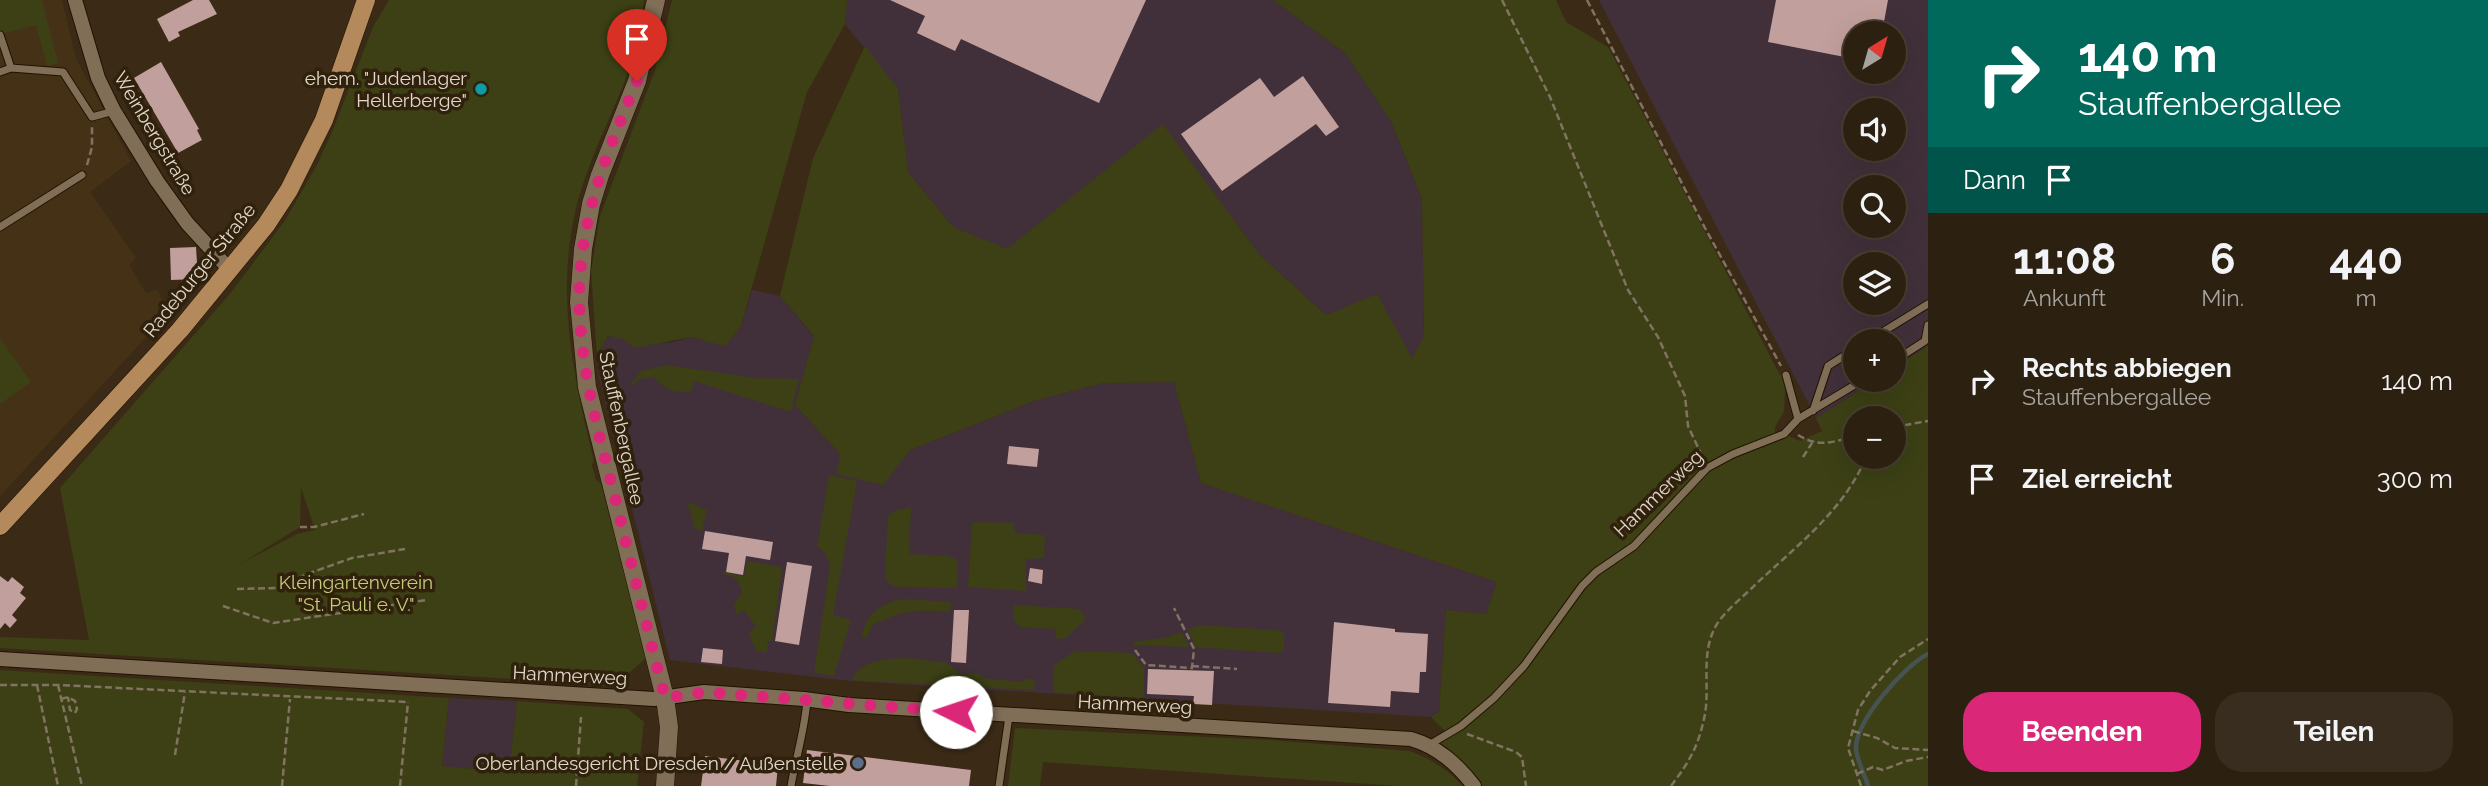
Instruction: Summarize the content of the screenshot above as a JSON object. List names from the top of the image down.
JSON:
{
  "streets": {
    "main road": ["Radeburger Straße", "Stauffenbergallee"],
    "street": ["Weinbergstraße", "Hammerweg"]
  },
  "crossings": [
    ["Weinbergstraße", "Radeburger Straße"],
    ["Stauffenbergallee", "Hammerweg"]
  ],
  "parks": ["Kleingartenverein \"St. Pauli e. V.\""],
  "places": ["ehem. \"Judenlager Hellerberge\"", "Oberlandesgericht Dresden / Außenstelle"],
  "north": "top right",
  "page": {
    "turn": ["140 m", "Stauffenbergallee"],
    "map_buttons": ["+", "−"],
    "then": "Dann",
    "eta": [
      "11:08",
      "Ankunft",
      "6",
      "Min.",
      "440",
      "m"
    ],
    "list": [
      {
        "name": "Rechts abbiegen",
        "note": "Stauffenbergallee",
        "value": "140 m"
      },
      {
        "name": "Ziel erreicht",
        "value": "300 m"
      }
    ],
    "buttons": ["Beenden", "Teilen"]
  }
}
